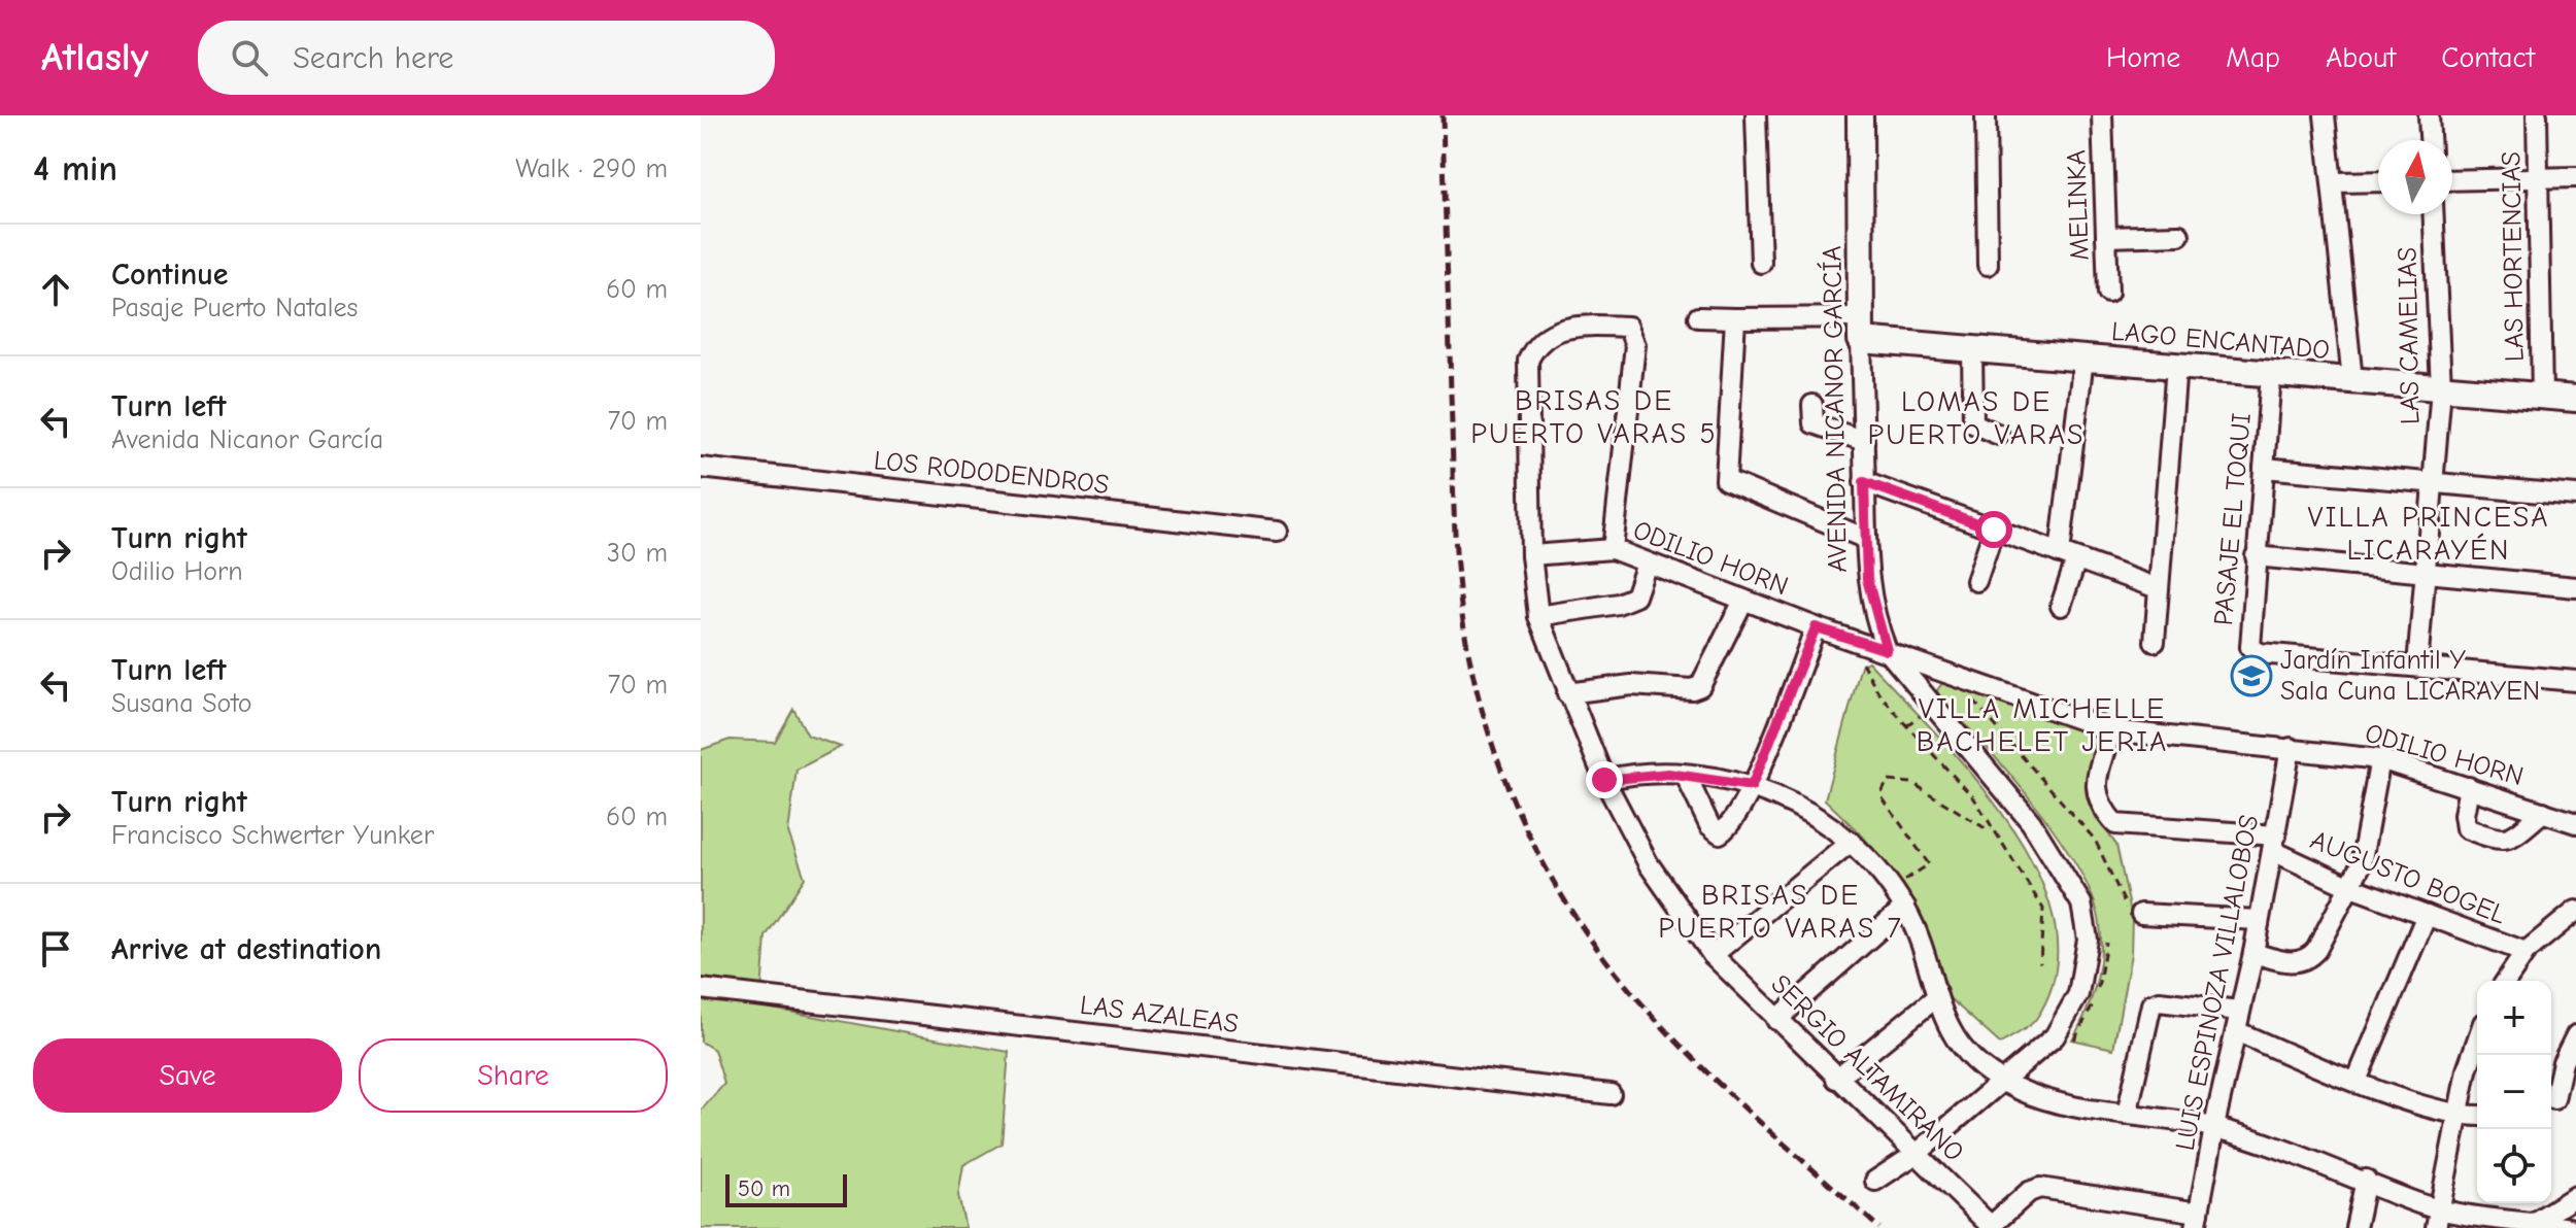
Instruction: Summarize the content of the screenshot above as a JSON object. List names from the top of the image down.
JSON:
{
  "streets": {
    "street": [
      "MELINKA",
      "LAS HORTENCIAS",
      "LAS CAMELIAS",
      "LAGO ENCANTADO",
      "AVENIDA NICANOR GARCÍA",
      "LOS RODODENDROS",
      "PASAJE EL TOQUI",
      "ODILIO HORN",
      "AUGUSTO BOGEL",
      "LUIS ESPINOZA VILLALOBOS",
      "LAS AZALEAS",
      "SERGIO ALTAMIRANO"
    ]
  },
  "crossings": [
    ["LAS HORTENCIAS", "LAGO ENCANTADO"],
    ["LAS CAMELIAS", "LAGO ENCANTADO"],
    ["LAS CAMELIAS", "PASAJE EL TOQUI"],
    ["LAGO ENCANTADO", "AVENIDA NICANOR GARCÍA"],
    ["LAGO ENCANTADO", "PASAJE EL TOQUI"],
    ["AVENIDA NICANOR GARCÍA", "ODILIO HORN"],
    ["AVENIDA NICANOR GARCÍA", "SERGIO ALTAMIRANO"],
    ["ODILIO HORN", "LUIS ESPINOZA VILLALOBOS"],
    ["ODILIO HORN", "SERGIO ALTAMIRANO"],
    ["AUGUSTO BOGEL", "LUIS ESPINOZA VILLALOBOS"]
  ],
  "districts": [
    "BRISAS DE PUERTO VARAS 5",
    "LOMAS DE PUERTO VARAS",
    "VILLA PRINCESA LICARAYÉN",
    "VILLA MICHELLE BACHELET JERIA",
    "BRISAS DE PUERTO VARAS 7"
  ],
  "places": {
    "school or university": ["Jardín Infantil Y Sala Cuna LICARAYEN"]
  },
  "scale_bar": "50 m",
  "north": "top",
  "page": {
    "header": "Atlasly",
    "search": "Search here",
    "nav": [
      "Home",
      "Map",
      "About",
      "Contact"
    ],
    "heading": ["4 min", "Walk · 290 m"],
    "list": [
      ["Continue", "Pasaje Puerto Natales", "60 m"],
      ["Turn left", "Avenida Nicanor García", "70 m"],
      ["Turn right", "Odilio Horn", "30 m"],
      ["Turn left", "Susana Soto", "70 m"],
      ["Turn right", "Francisco Schwerter Yunker", "60 m"],
      "Arrive at destination"
    ],
    "map_buttons": ["+", "−"],
    "buttons": ["Save", "Share"],
    "scale": "50 m"
  }
}
